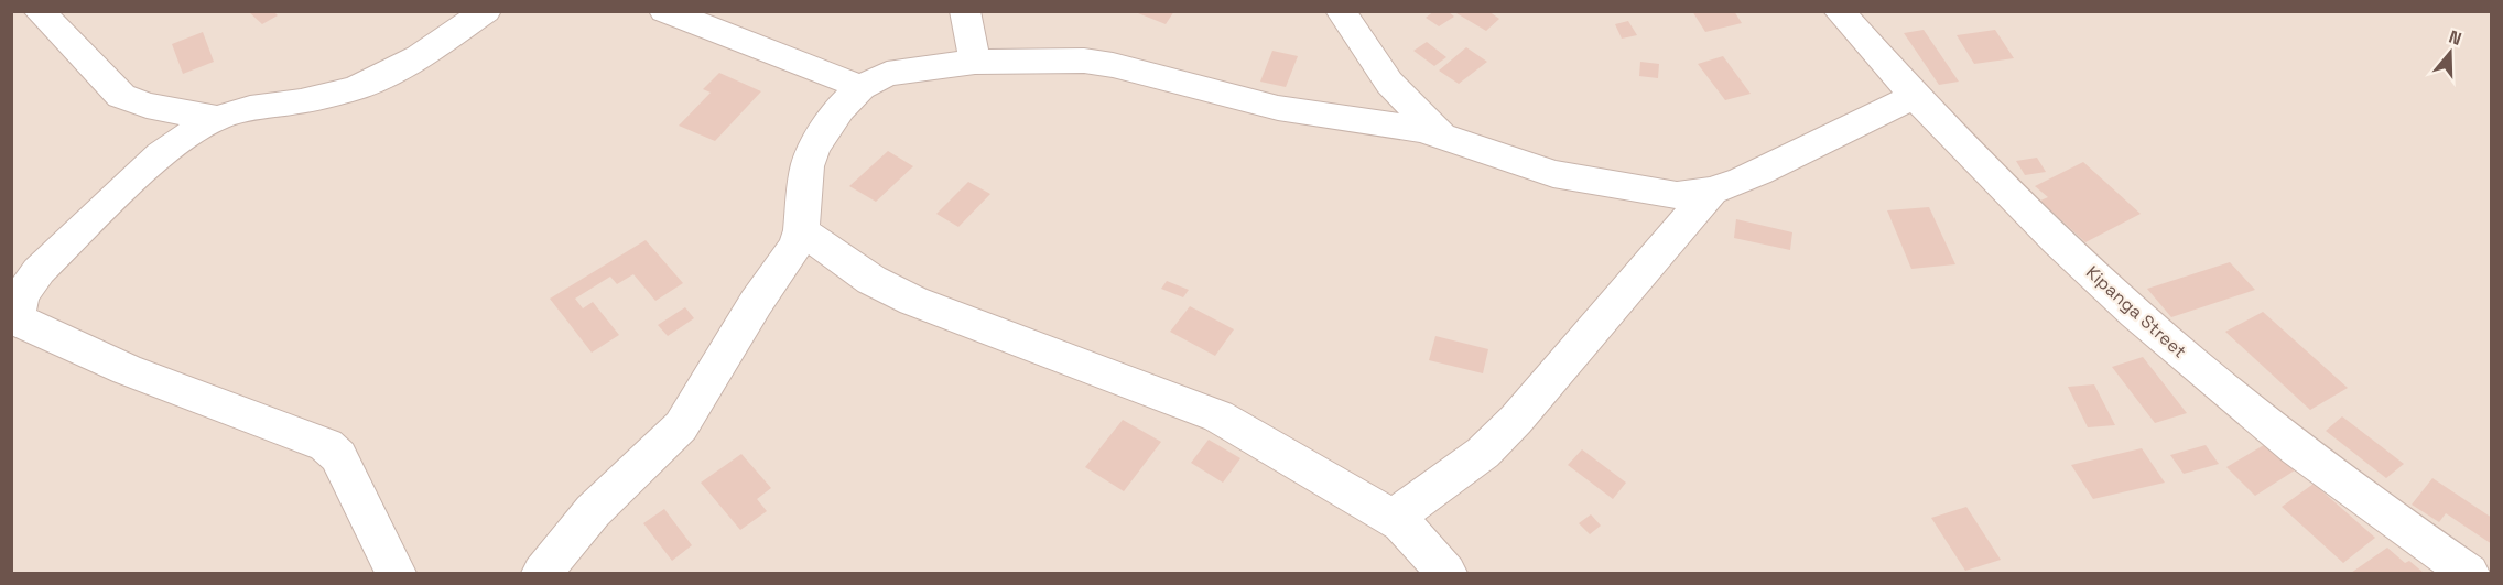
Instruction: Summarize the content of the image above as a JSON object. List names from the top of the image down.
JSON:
{
  "streets": {
    "street": ["Kipanga Street"]
  },
  "north": "top"
}
